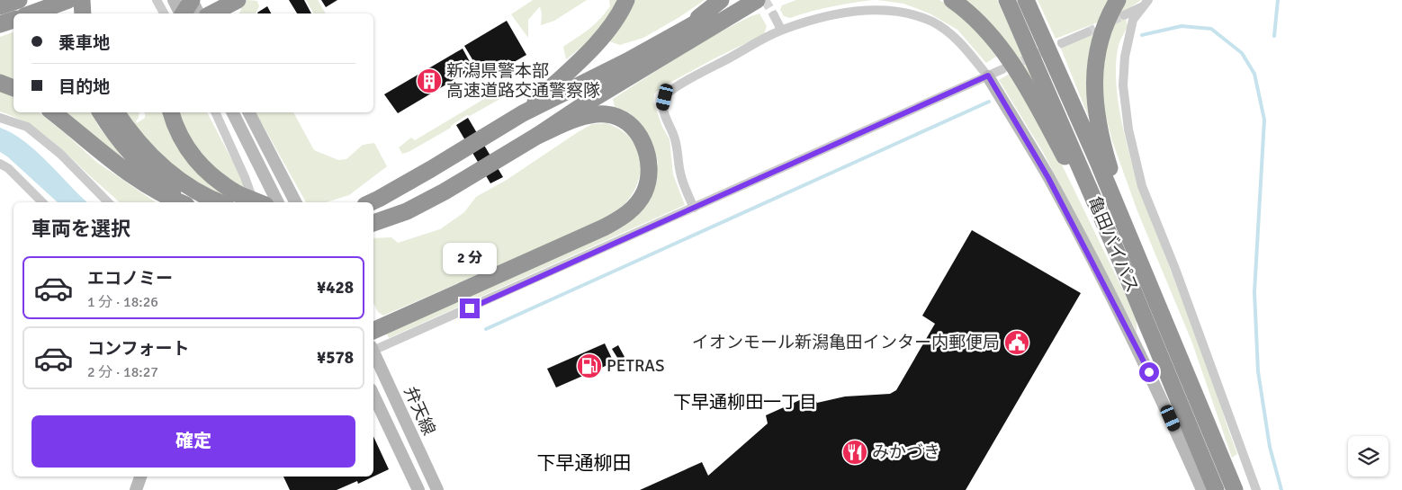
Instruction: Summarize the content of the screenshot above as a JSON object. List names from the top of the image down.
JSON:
{
  "streets": {
    "highway": ["亀田バイパス"],
    "street": ["弁天線"]
  },
  "districts": ["下早通柳田一丁目", "下早通柳田"],
  "places": {
    "building": ["新潟県警本部 高速道路交通警察隊"],
    "public building": ["イオンモール新潟亀田インター内郵便局"],
    "fuel station": ["PETRAS"],
    "restaurant": ["みかづき"]
  },
  "page": {
    "banner": ["乗車地", "目的地"],
    "heading": "車両を選択",
    "bubble": "2 分",
    "list": [
      {
        "name": "エコノミー",
        "note": "1 分 · 18:26",
        "value": "¥428"
      },
      {
        "name": "コンフォート",
        "note": "2 分 · 18:27",
        "value": "¥578"
      }
    ],
    "buttons": "確定"
  }
}
